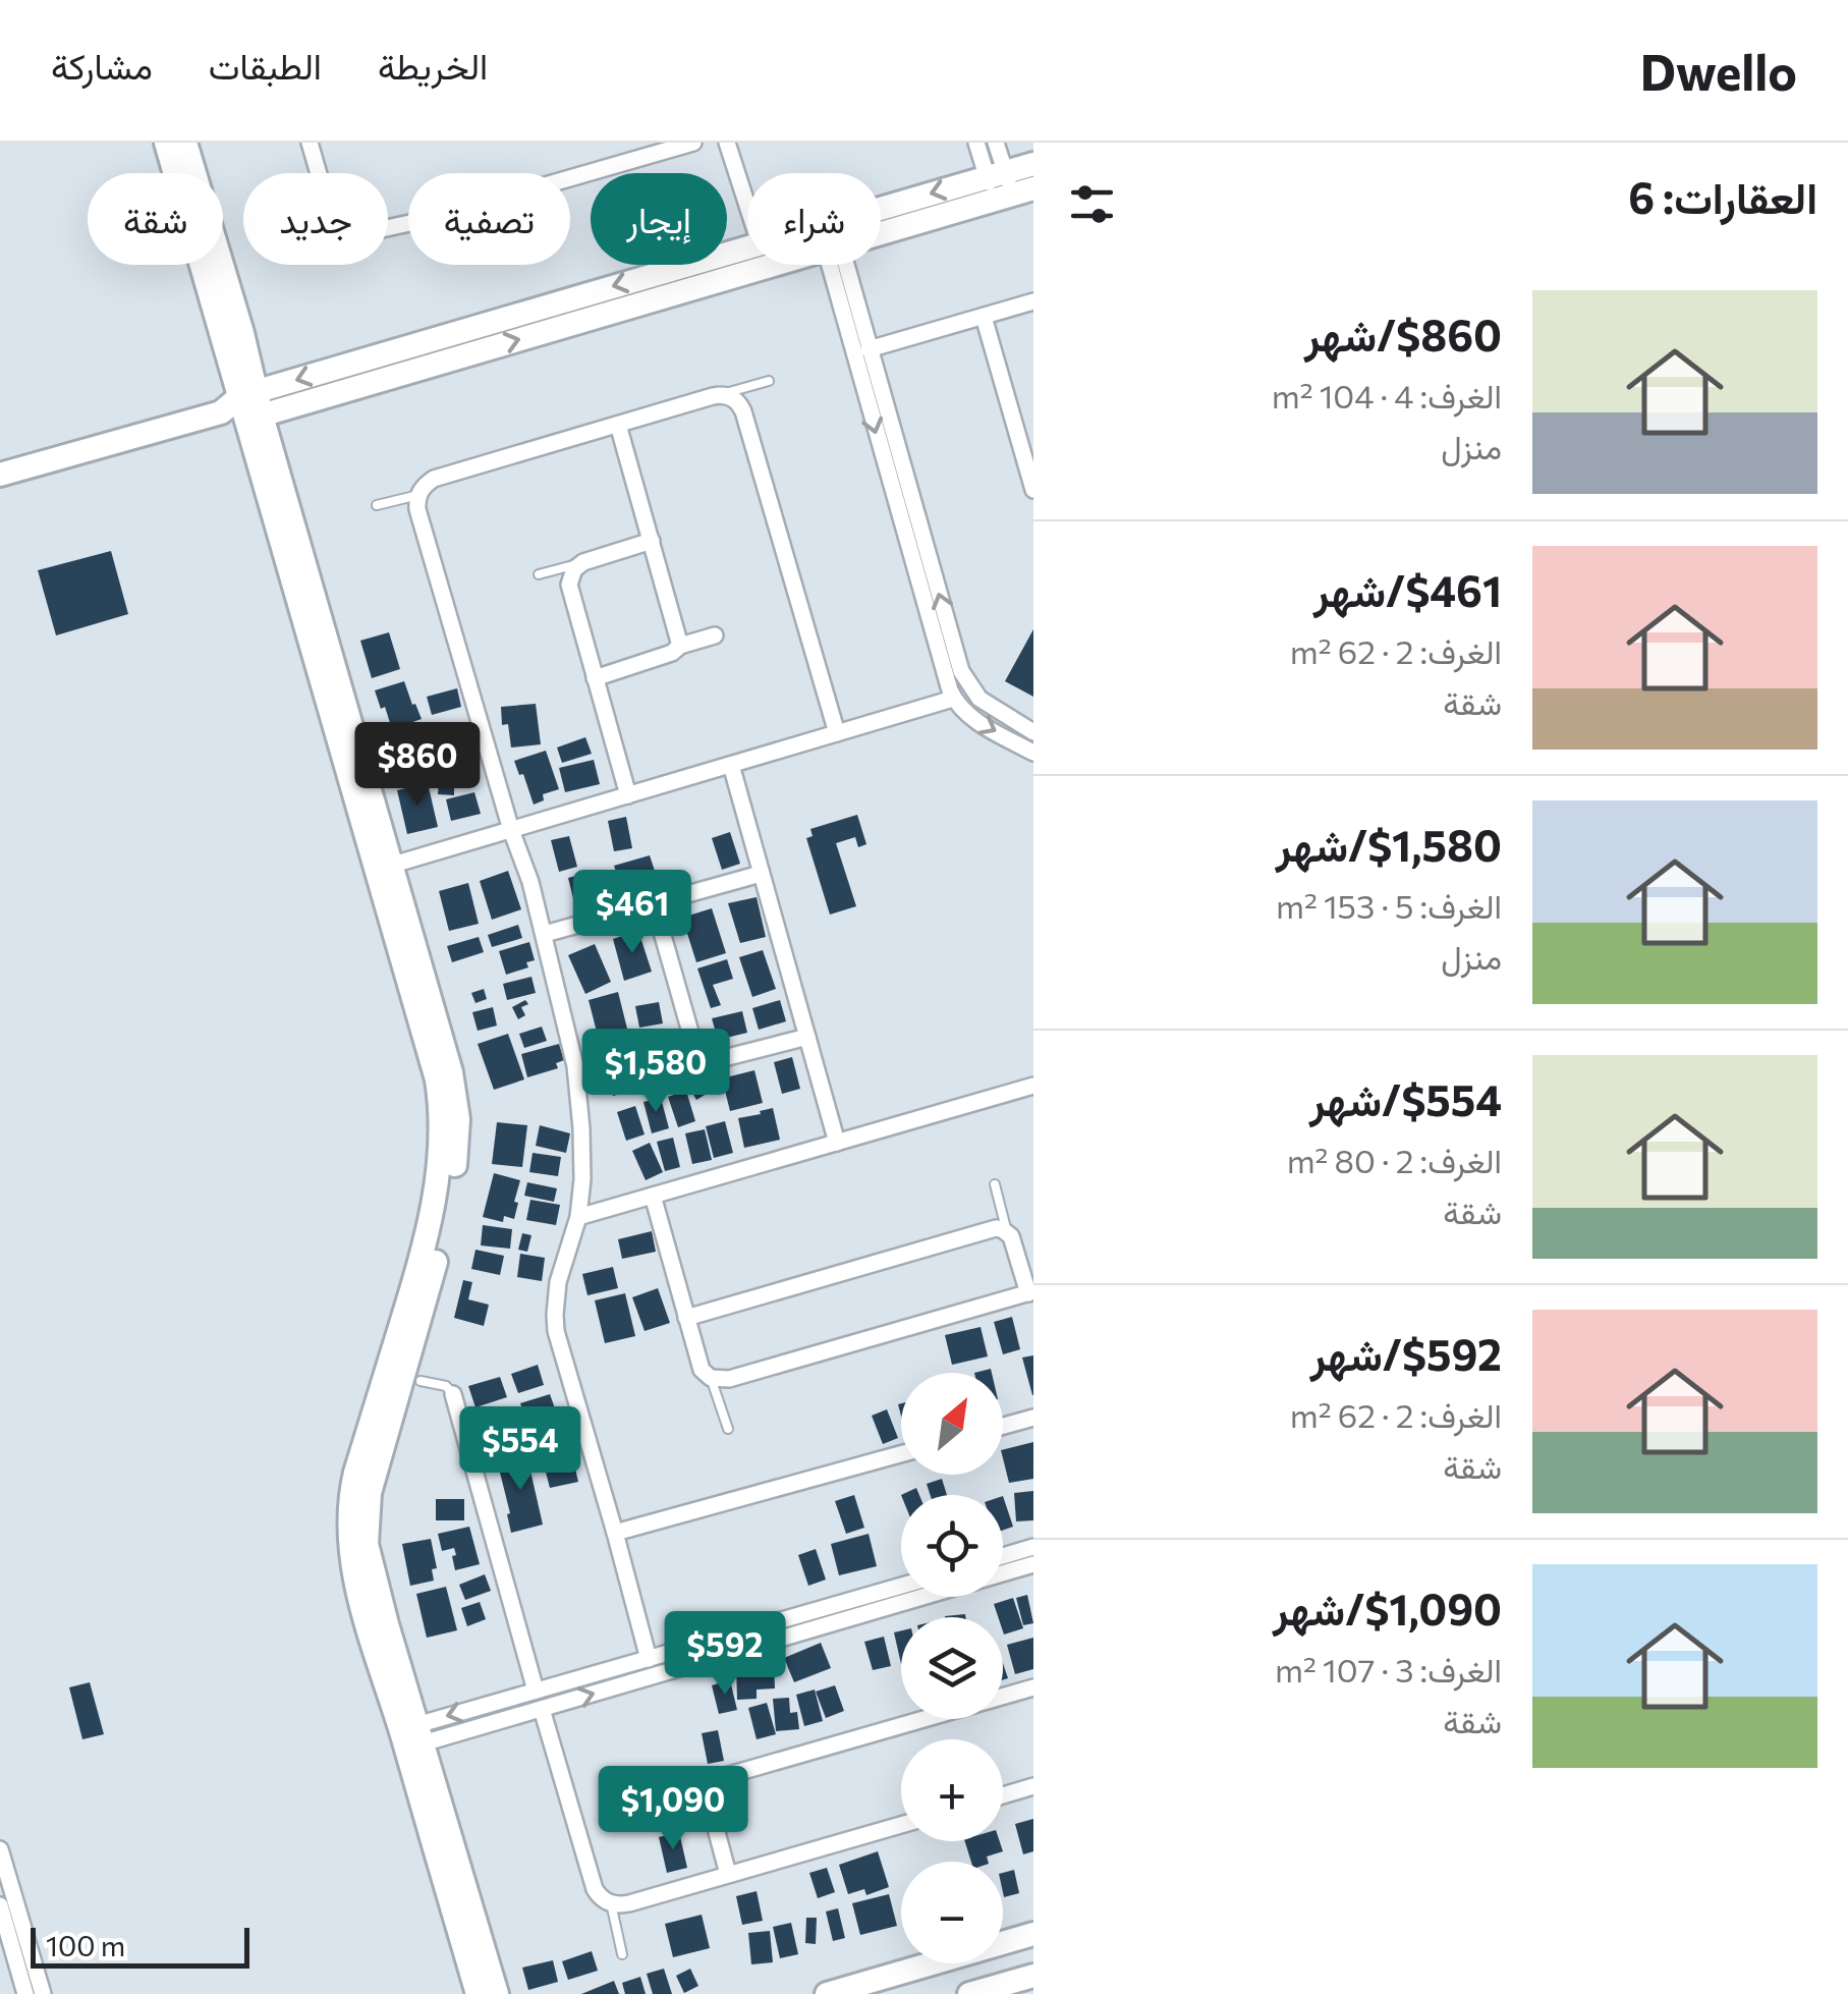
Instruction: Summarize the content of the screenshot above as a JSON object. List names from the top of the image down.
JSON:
{
  "scale_bar": "100 m",
  "north": "top right",
  "page": {
    "header": "Dwello",
    "nav": ["الخريطة", "الطبقات", "مشاركة"],
    "heading": "العقارات: 6",
    "chip": [
      "شراء",
      "إيجار",
      "تصفية",
      "جديد",
      "شقة"
    ],
    "list": [
      {
        "name": "$860/شهر",
        "note": "الغرف: 4 · 104 m² · منزل"
      },
      {
        "name": "$461/شهر",
        "note": "الغرف: 2 · 62 m² · شقة"
      },
      {
        "name": "$1,580/شهر",
        "note": "الغرف: 5 · 153 m² · منزل"
      },
      {
        "name": "$554/شهر",
        "note": "الغرف: 2 · 80 m² · شقة"
      },
      {
        "name": "$592/شهر",
        "note": "الغرف: 2 · 62 m² · شقة"
      },
      {
        "name": "$1,090/شهر",
        "note": "الغرف: 3 · 107 m² · شقة"
      }
    ],
    "price": [
      "$860",
      "$461",
      "$1,580",
      "$554",
      "$592",
      "$1,090"
    ],
    "map_buttons": ["+", "−"],
    "scale": "100 m"
  }
}
